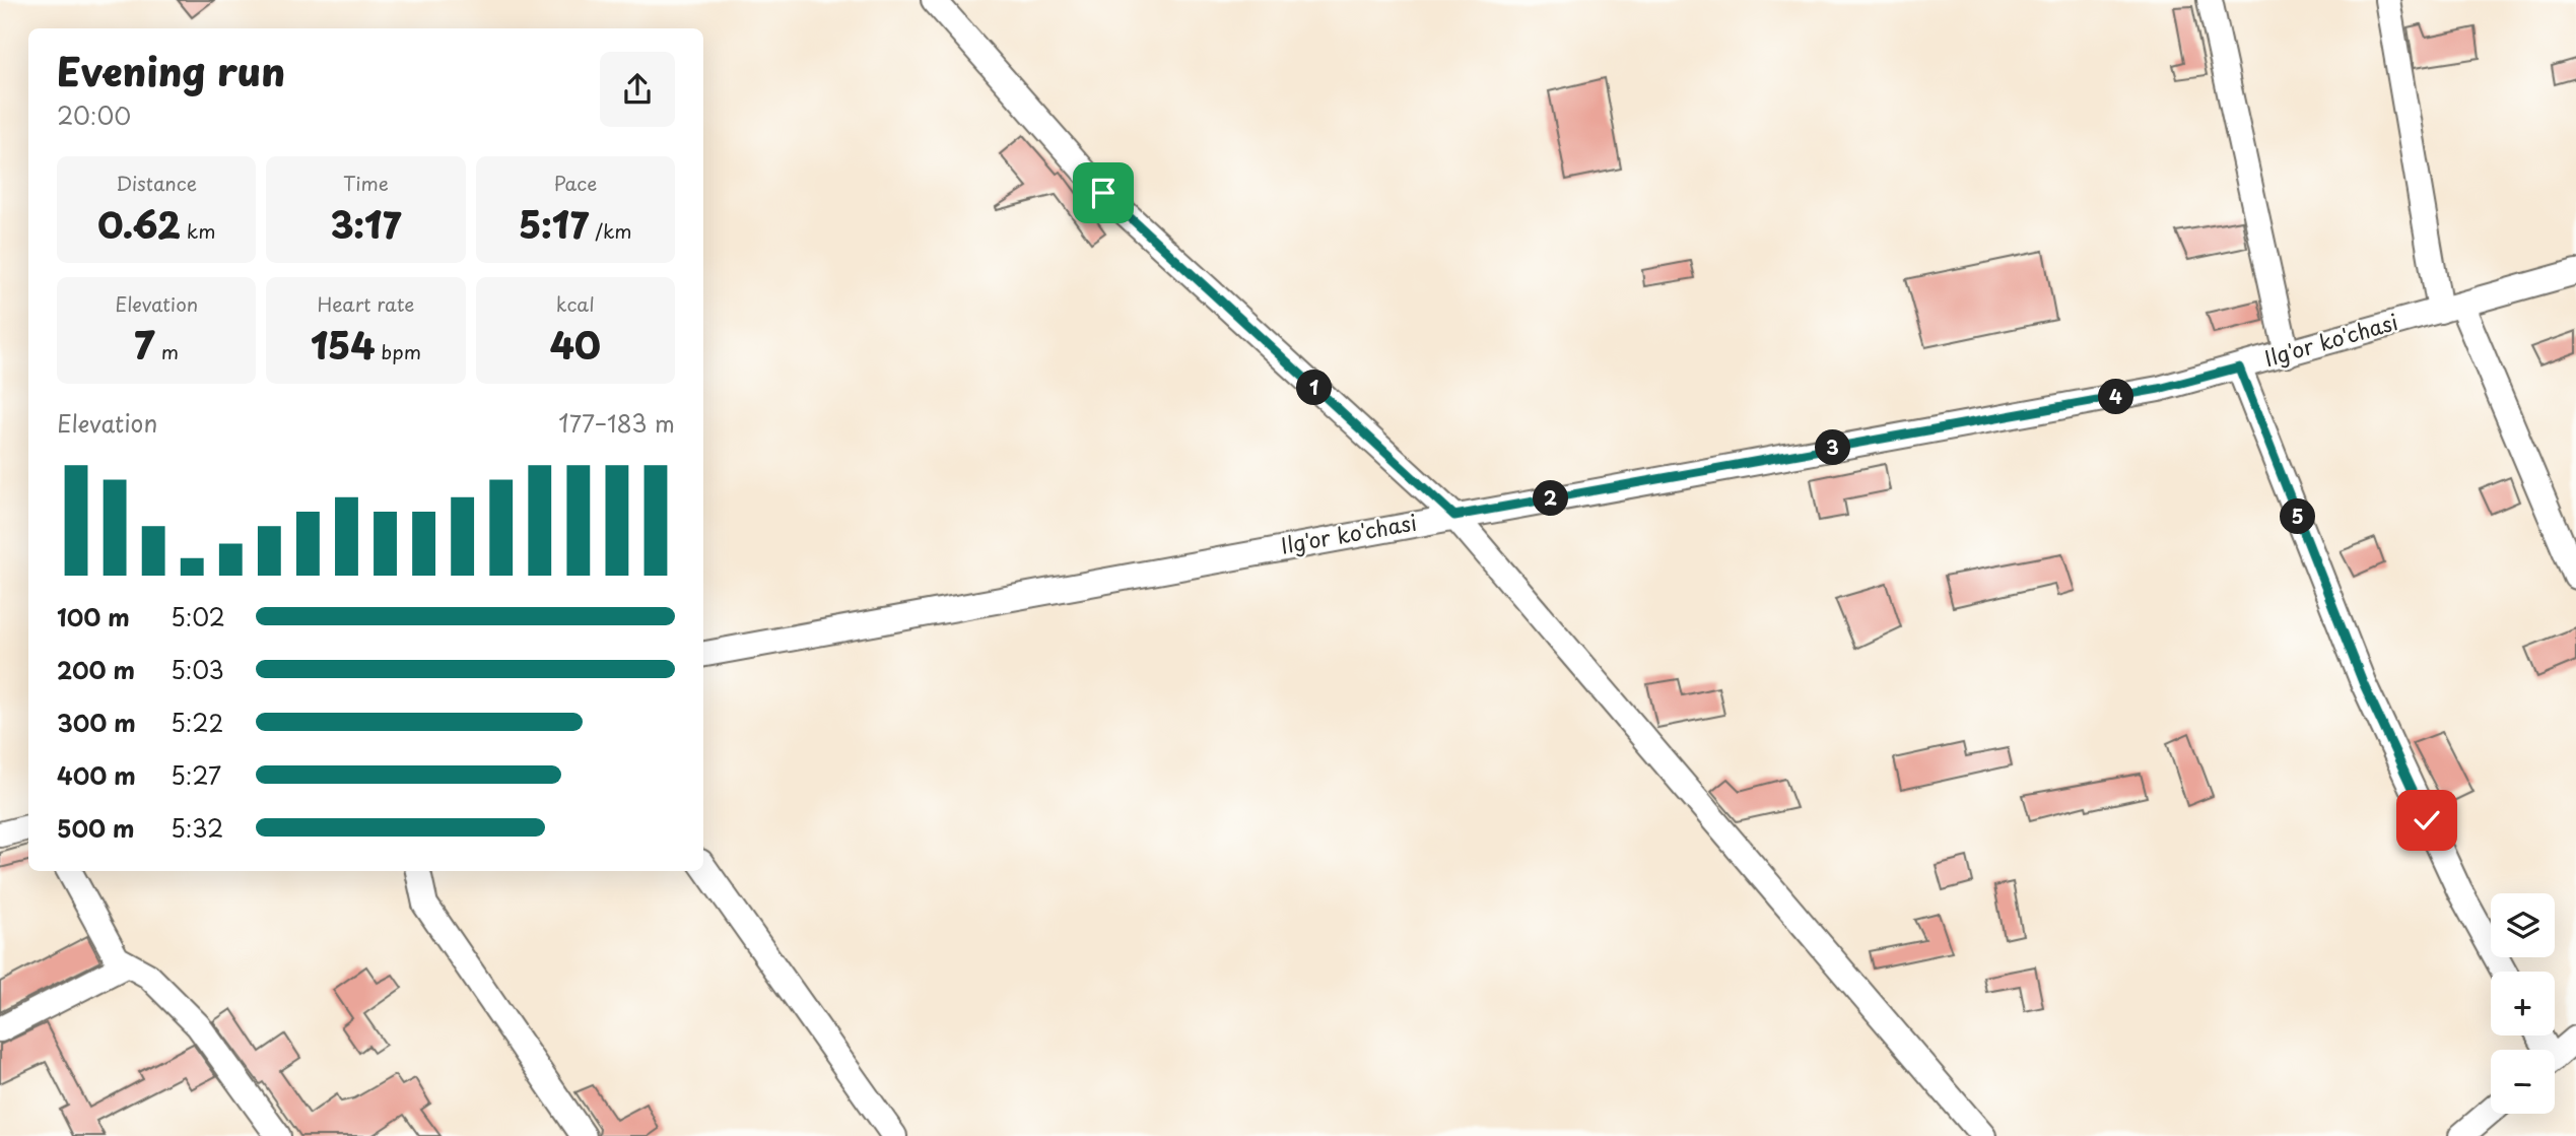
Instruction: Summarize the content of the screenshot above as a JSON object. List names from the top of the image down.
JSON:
{
  "streets": {
    "street": ["Ilg'or ko'chasi"]
  },
  "page": {
    "heading": ["Evening run", "20:00"],
    "stats": [
      ["Distance", "0.62 km"],
      ["Time", "3:17"],
      ["Pace", "5:17 /km"],
      ["Elevation", "7 m"],
      ["Heart rate", "154 bpm"],
      ["kcal", "40"]
    ],
    "pins": [
      "1",
      "4",
      "3",
      "2",
      "5"
    ],
    "chart": ["Elevation", "177–183 m"],
    "list": [
      {
        "name": "100 m",
        "note": "5:02"
      },
      {
        "name": "200 m",
        "note": "5:03"
      },
      {
        "name": "300 m",
        "note": "5:22"
      },
      {
        "name": "400 m",
        "note": "5:27"
      },
      {
        "name": "500 m",
        "note": "5:32"
      }
    ],
    "map_buttons": ["+", "−"]
  }
}
